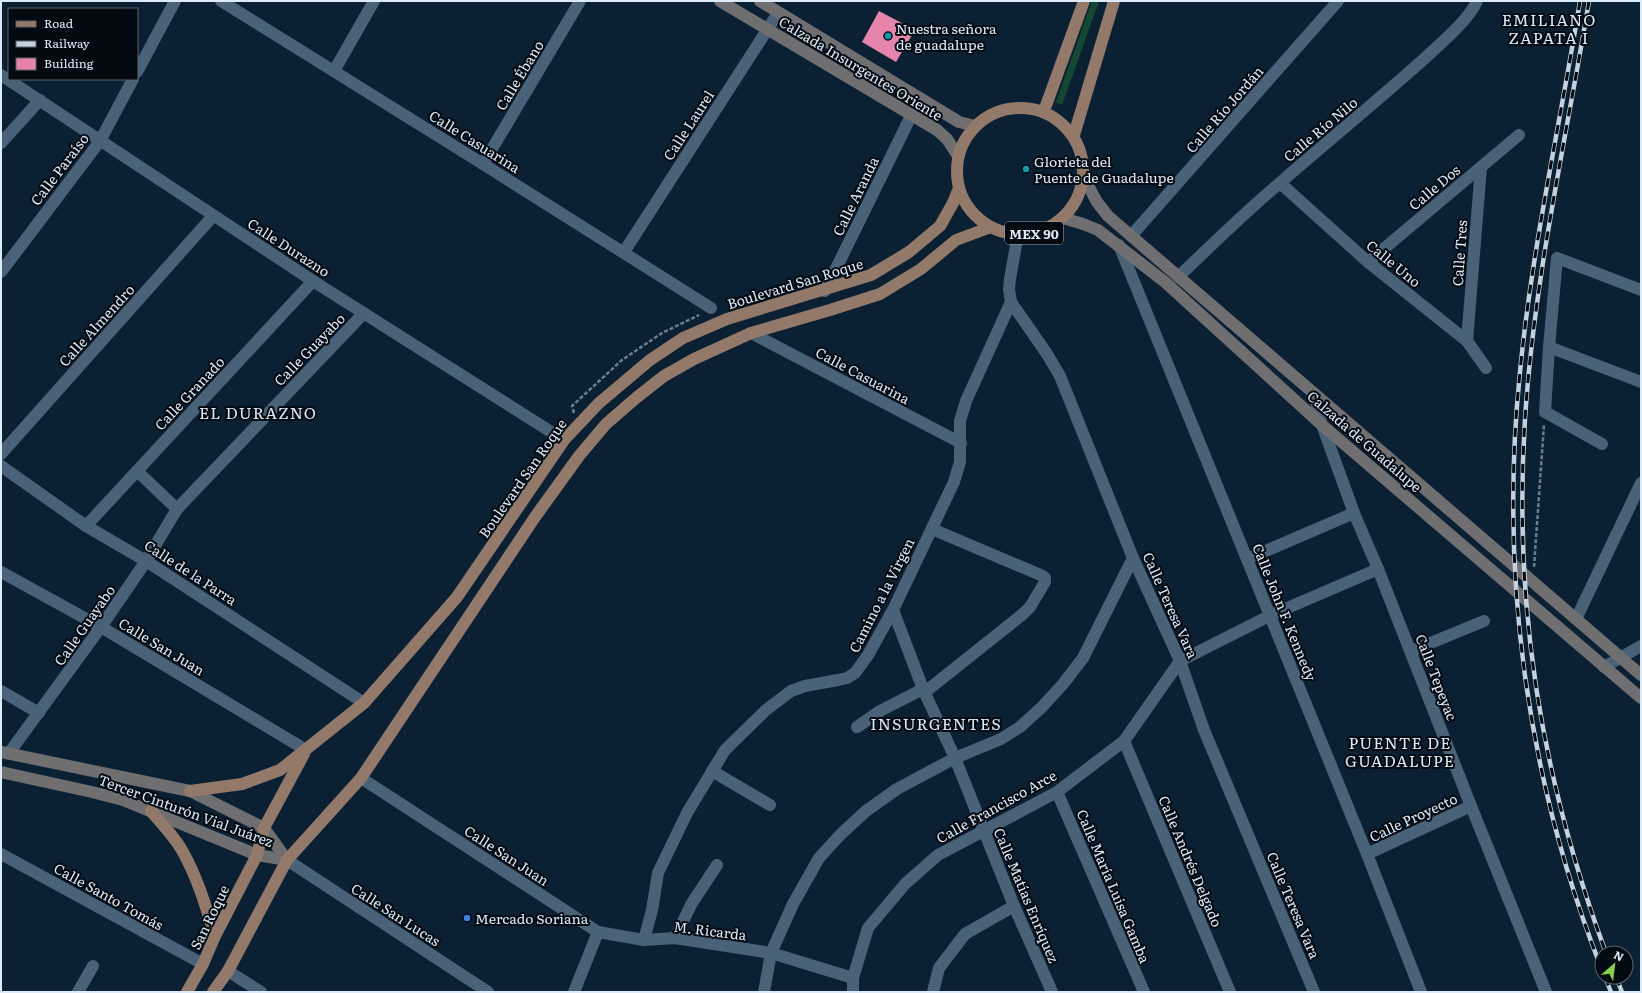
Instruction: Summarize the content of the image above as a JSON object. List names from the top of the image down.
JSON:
{
  "streets": {
    "main road": [
      "Calzada Insurgentes Oriente",
      "MEX 90",
      "Boulevard San Roque",
      "Calzada de Guadalupe",
      "Tercer Cinturón Vial Juárez",
      "San Roque"
    ],
    "street": [
      "Calle Ébano",
      "Calle Río Jordán",
      "Calle Laurel",
      "Calle Río Nilo",
      "Calle Casuarina",
      "Calle Paraíso",
      "Calle Dos",
      "Calle Aranda",
      "Calle Durazno",
      "Calle Tres",
      "Calle Uno",
      "Calle Almendro",
      "Calle Guayabo",
      "Calle Granado",
      "Calle de la Parra",
      "Camino a la Virgen",
      "Calle Teresa Vara",
      "Calle John F. Kennedy",
      "Calle San Juan",
      "Calle Tepeyac",
      "Calle Francisco Arce",
      "Calle Proyecto",
      "Calle Andrés Delgado",
      "Calle María Luisa Gamba",
      "Calle Matías Enríquez",
      "Calle Santo Tomás",
      "Calle San Lucas",
      "M. Ricarda"
    ]
  },
  "crossings": [
    ["Calzada Insurgentes Oriente", "Calle Laurel"],
    ["Calzada Insurgentes Oriente", "Calle Aranda"],
    ["Calzada Insurgentes Oriente", "MEX 90"],
    ["Calzada Insurgentes Oriente", "Boulevard San Roque"],
    ["Calzada Insurgentes Oriente", "Calzada de Guadalupe"],
    ["Calzada Insurgentes Oriente", "Calle Teresa Vara"],
    ["Calle Ébano", "Calle Casuarina"],
    ["Calle Río Jordán", "Calzada de Guadalupe"],
    ["Calle Laurel", "Calle Casuarina"],
    ["Calle Río Nilo", "Calle Uno"],
    ["Calle Río Nilo", "Calzada de Guadalupe"],
    ["Calle Casuarina", "Camino a la Virgen"],
    ["Calle Paraíso", "Calle Durazno"],
    ["Calle Dos", "Calle Tres"],
    ["Calle Dos", "Calle Uno"],
    ["Calle Aranda", "Boulevard San Roque"],
    ["MEX 90", "Boulevard San Roque"],
    ["MEX 90", "Calzada de Guadalupe"],
    ["MEX 90", "Calle Teresa Vara"],
    ["Calle Durazno", "Boulevard San Roque"],
    ["Calle Durazno", "Calle Almendro"],
    ["Calle Durazno", "Calle Guayabo"],
    ["Calle Durazno", "Calle Granado"],
    ["Calle Tres", "Calle Uno"],
    ["Boulevard San Roque", "Calzada de Guadalupe"],
    ["Boulevard San Roque", "Calle de la Parra"],
    ["Boulevard San Roque", "Calle Teresa Vara"],
    ["Boulevard San Roque", "Calle San Juan"],
    ["Boulevard San Roque", "Tercer Cinturón Vial Juárez"],
    ["Boulevard San Roque", "San Roque"],
    ["Calle Guayabo", "Calle de la Parra"],
    ["Calle Guayabo", "Calle San Juan"],
    ["Calle Guayabo", "Tercer Cinturón Vial Juárez"],
    ["Calle Granado", "Calle de la Parra"],
    ["Calzada de Guadalupe", "Calle Teresa Vara"],
    ["Calzada de Guadalupe", "Calle John F. Kennedy"],
    ["Calzada de Guadalupe", "Calle Tepeyac"],
    ["Camino a la Virgen", "Calle Teresa Vara"],
    ["Camino a la Virgen", "Calle San Juan"],
    ["Camino a la Virgen", "Calle Matías Enríquez"],
    ["Camino a la Virgen", "M. Ricarda"],
    ["Calle Teresa Vara", "Calle Francisco Arce"],
    ["Calle John F. Kennedy", "Calle Proyecto"],
    ["Calle San Juan", "M. Ricarda"],
    ["Calle Tepeyac", "Calle Proyecto"],
    ["Calle Francisco Arce", "Calle Andrés Delgado"],
    ["Calle Francisco Arce", "Calle María Luisa Gamba"],
    ["Calle Francisco Arce", "Calle Matías Enríquez"],
    ["Calle Francisco Arce", "M. Ricarda"],
    ["Tercer Cinturón Vial Juárez", "Calle San Lucas"],
    ["Tercer Cinturón Vial Juárez", "San Roque"],
    ["Calle Santo Tomás", "San Roque"]
  ],
  "districts": [
    "EMILIANO ZAPATA I",
    "EL DURAZNO",
    "INSURGENTES",
    "PUENTE DE GUADALUPE"
  ],
  "places": ["Nuestra señora de guadalupe", "Glorieta del Puente de Guadalupe", "Mercado Soriana"],
  "legend": ["Road", "Railway", "Building"],
  "north": "top right"
}
